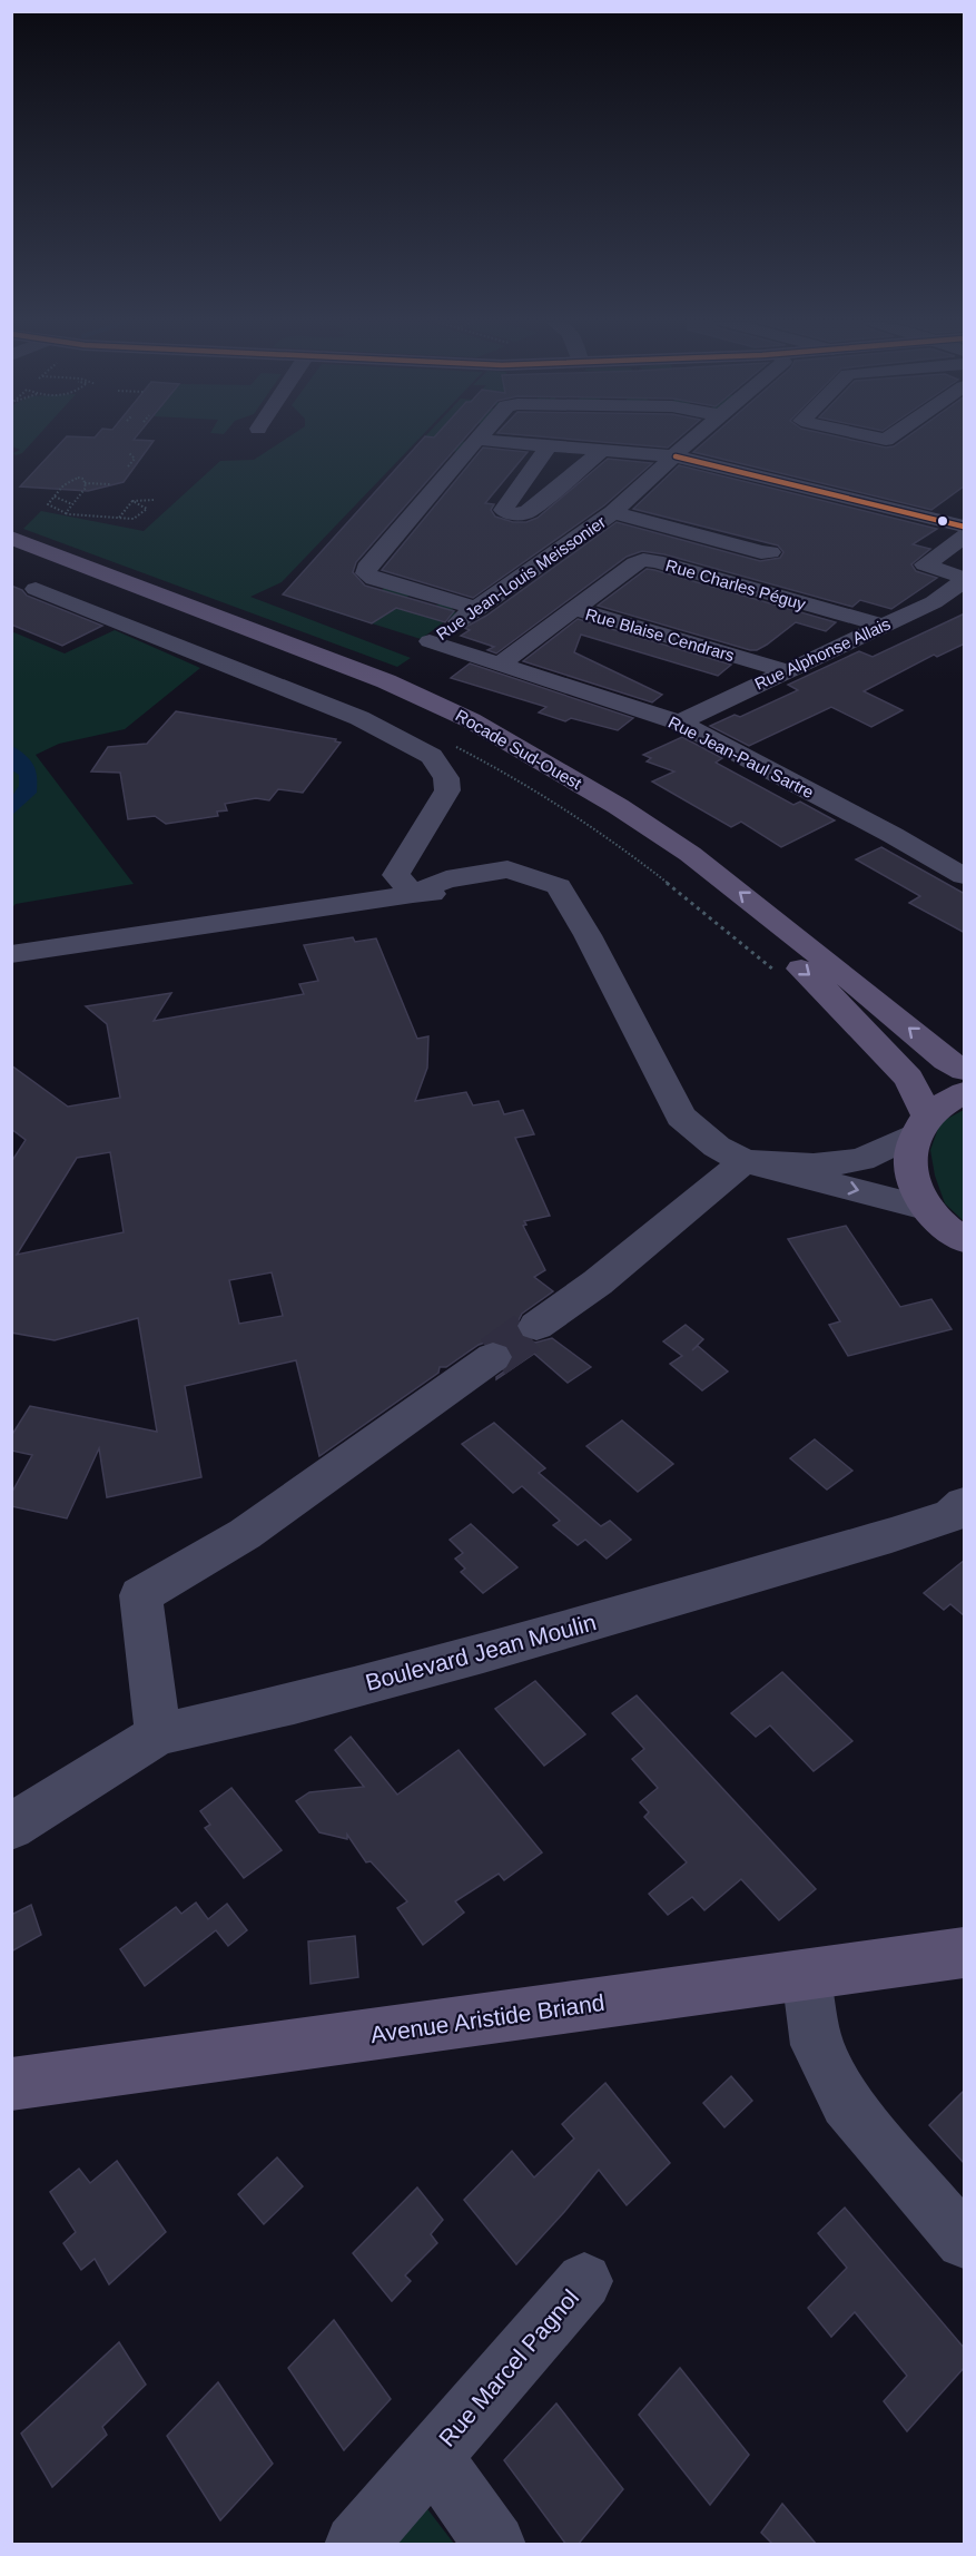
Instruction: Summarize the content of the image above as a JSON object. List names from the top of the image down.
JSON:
{
  "streets": {
    "main road": ["Rocade Sud-Ouest", "Avenue Aristide Briand"],
    "street": [
      "Rue Jean-Louis Meissonier",
      "Rue Charles Péguy",
      "Rue Blaise Cendrars",
      "Rue Alphonse Allais",
      "Rue Jean-Paul Sartre",
      "Boulevard Jean Moulin",
      "Rue Marcel Pagnol"
    ]
  },
  "crossings": [
    ["Rue Jean-Louis Meissonier", "Rue Jean-Paul Sartre"],
    ["Rue Charles Péguy", "Rue Blaise Cendrars"],
    ["Rue Charles Péguy", "Rue Alphonse Allais"],
    ["Rue Charles Péguy", "Rue Jean-Paul Sartre"],
    ["Rue Blaise Cendrars", "Rue Alphonse Allais"],
    ["Rue Alphonse Allais", "Rue Jean-Paul Sartre"]
  ]
}
